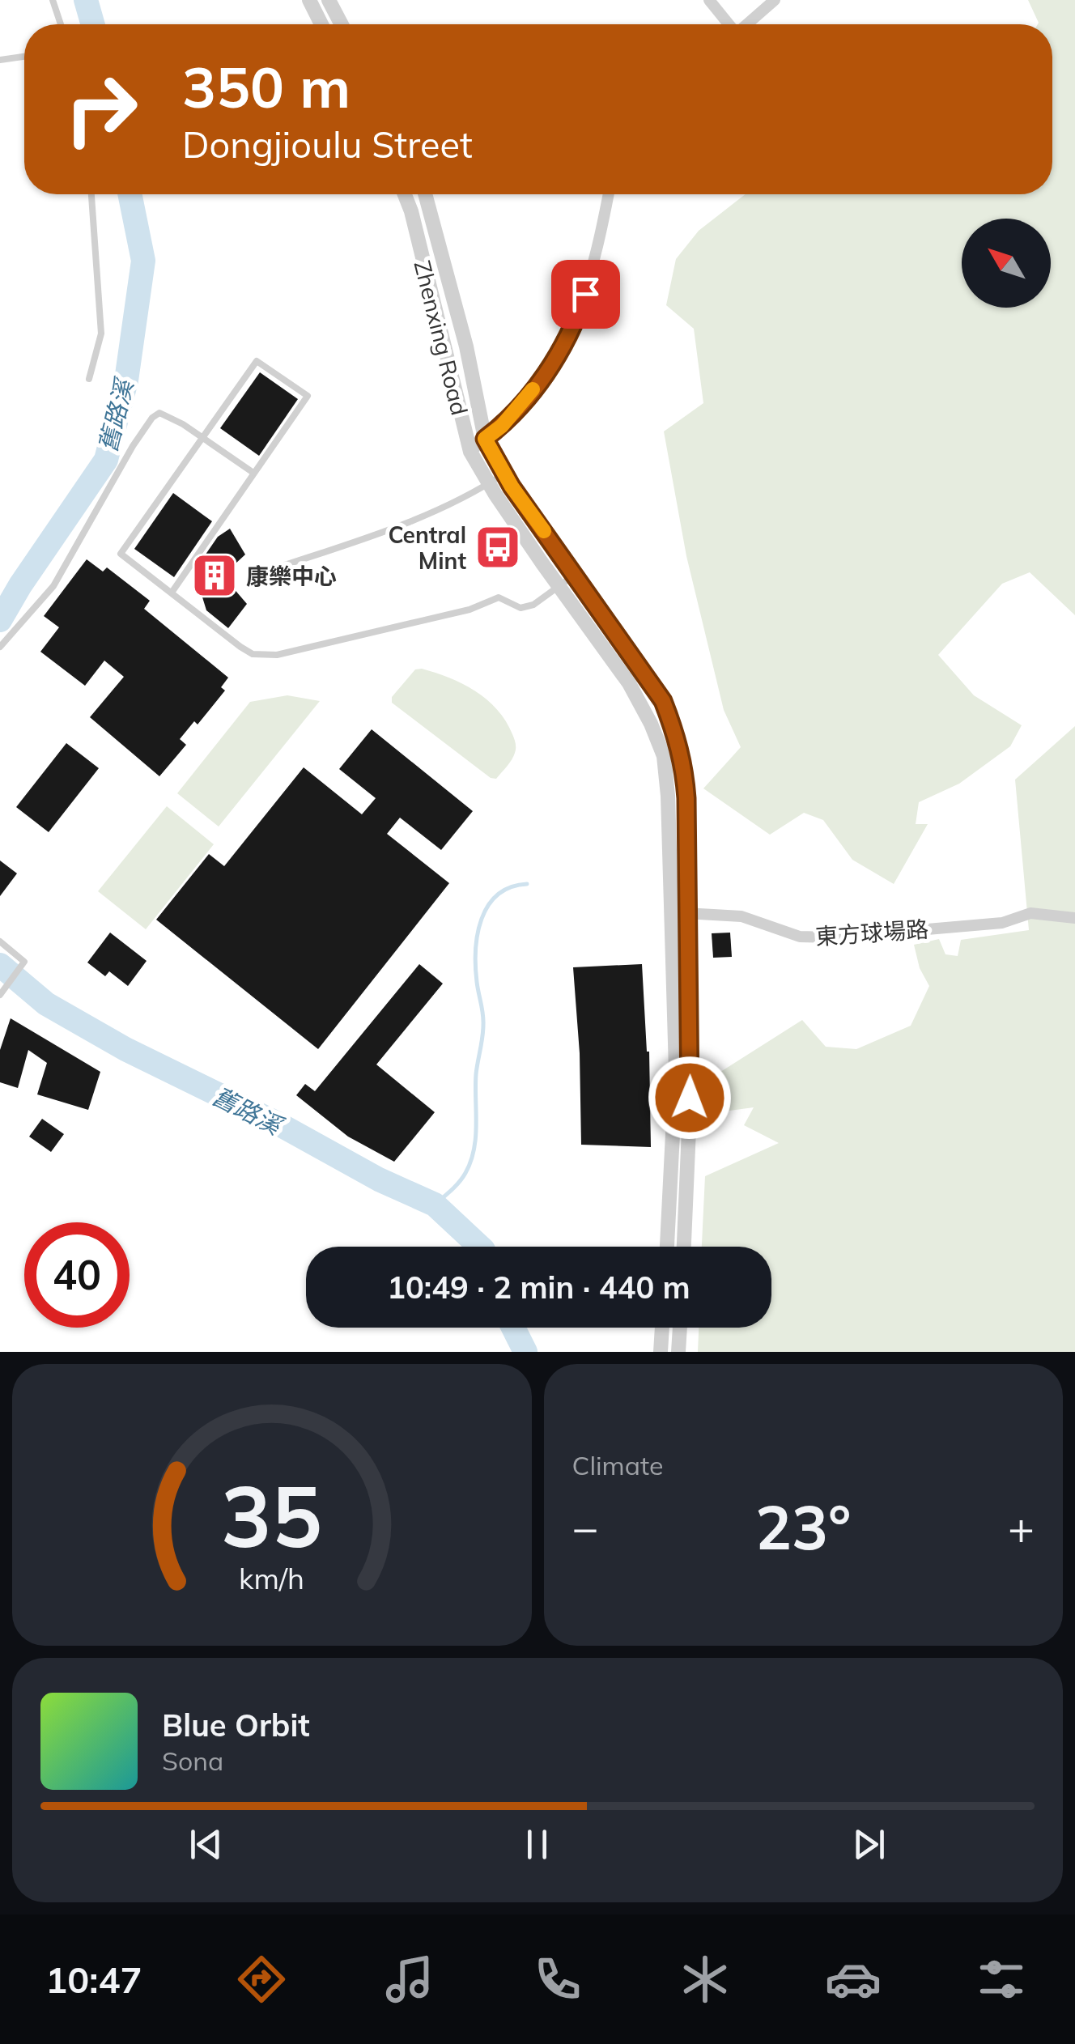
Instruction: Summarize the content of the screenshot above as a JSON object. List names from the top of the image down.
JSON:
{
  "streets": {
    "street": ["Zhenxing Road", "東方球場路"]
  },
  "crossings": [
    ["Zhenxing Road", "東方球場路"]
  ],
  "water": ["舊路溪"],
  "places": {
    "bus stop": ["Central Mint"],
    "building": ["康樂中心"]
  },
  "north": "top left",
  "page": {
    "turn": ["350 m", "Dongjioulu Street"],
    "limit": "40",
    "trip": "10:49 · 2 min · 440 m",
    "tile": "Climate",
    "heat": ["−", "23°", "+"],
    "song": ["Blue Orbit", "Sona"],
    "tabs": "10:47",
    "gauge": ["35", "km/h"]
  }
}
